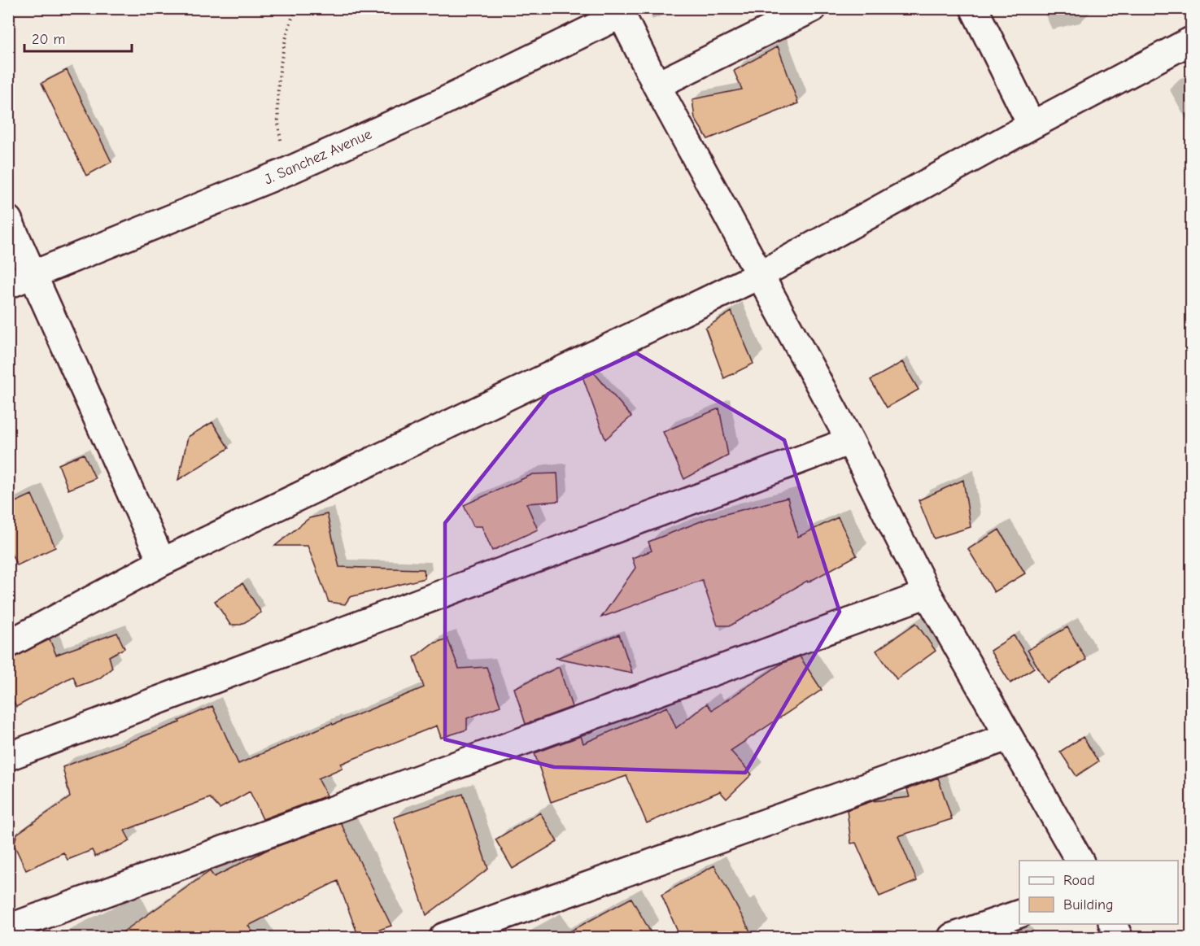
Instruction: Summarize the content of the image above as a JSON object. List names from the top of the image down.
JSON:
{
  "streets": {
    "street": ["J. Sanchez Avenue"]
  },
  "legend": ["Road", "Building"],
  "scale_bar": "20 m"
}
